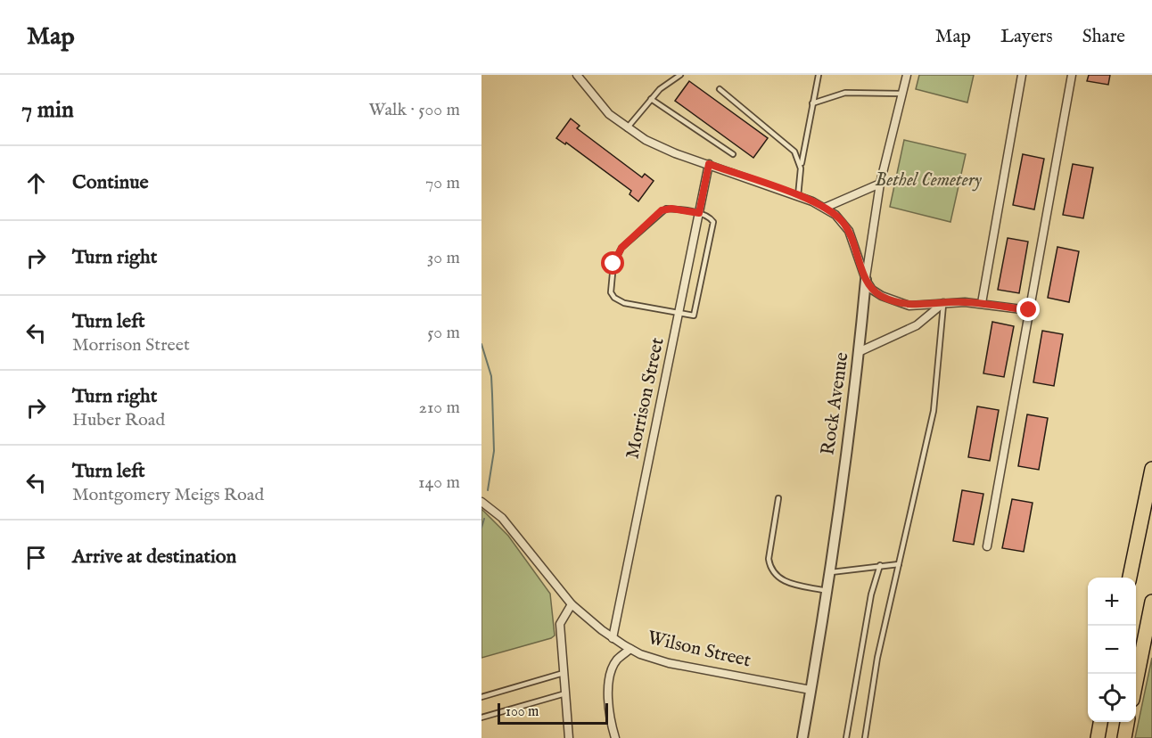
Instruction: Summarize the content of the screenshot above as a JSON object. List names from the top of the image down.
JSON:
{
  "streets": {
    "street": ["Morrison Street", "Rock Avenue", "Wilson Street"]
  },
  "crossings": [
    ["Morrison Street", "Wilson Street"],
    ["Rock Avenue", "Wilson Street"]
  ],
  "parks": ["Bethel Cemetery"],
  "scale_bar": "100 m",
  "page": {
    "header": "Map",
    "nav": ["Map", "Layers", "Share"],
    "heading": ["7 min", "Walk · 500 m"],
    "list": [
      ["Continue", "70 m"],
      ["Turn right", "30 m"],
      ["Turn left", "Morrison Street", "50 m"],
      ["Turn right", "Huber Road", "210 m"],
      ["Turn left", "Montgomery Meigs Road", "140 m"],
      "Arrive at destination"
    ],
    "map_buttons": ["+", "−"],
    "scale": "100 m"
  }
}
